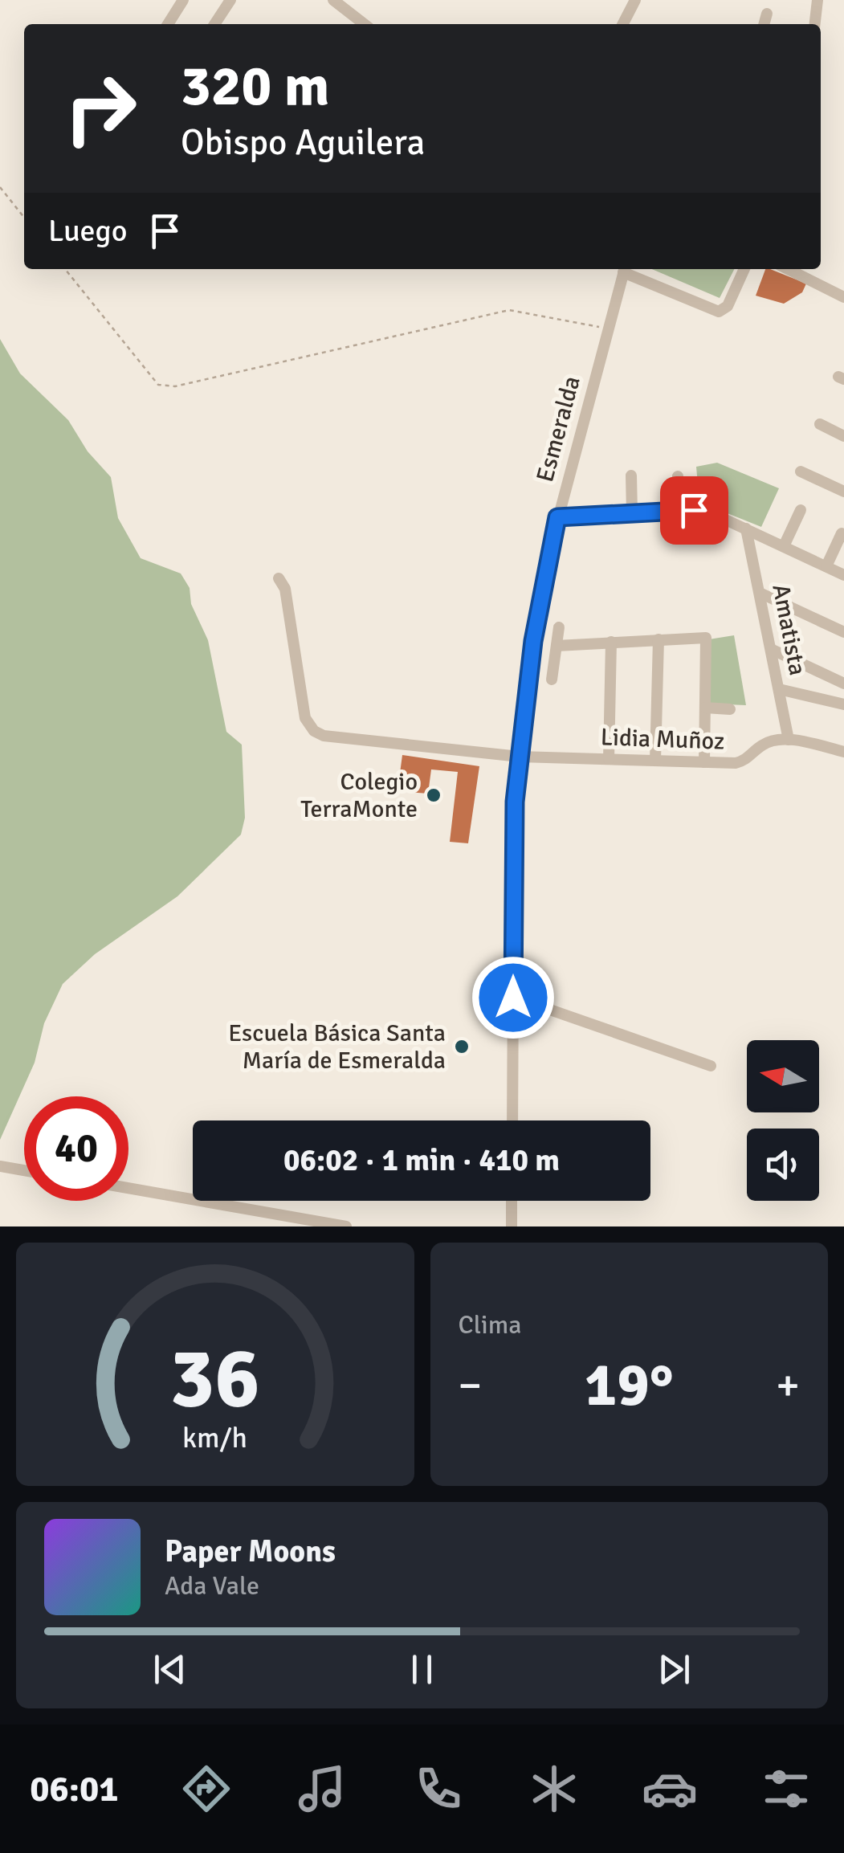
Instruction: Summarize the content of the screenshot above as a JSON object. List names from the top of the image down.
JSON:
{
  "streets": {
    "street": ["Esmeralda", "Amatista", "Lidia Muñoz"]
  },
  "crossings": [
    ["Esmeralda", "Lidia Muñoz"],
    ["Amatista", "Lidia Muñoz"]
  ],
  "places": ["Colegio TerraMonte", "Escuela Básica Santa María de Esmeralda"],
  "north": "left",
  "page": {
    "turn": ["320 m", "Obispo Aguilera"],
    "then": "Luego",
    "limit": "40",
    "trip": "06:02 · 1 min · 410 m",
    "tile": "Clima",
    "heat": ["−", "19°", "+"],
    "song": ["Paper Moons", "Ada Vale"],
    "tabs": "06:01",
    "gauge": ["36", "km/h"]
  }
}
